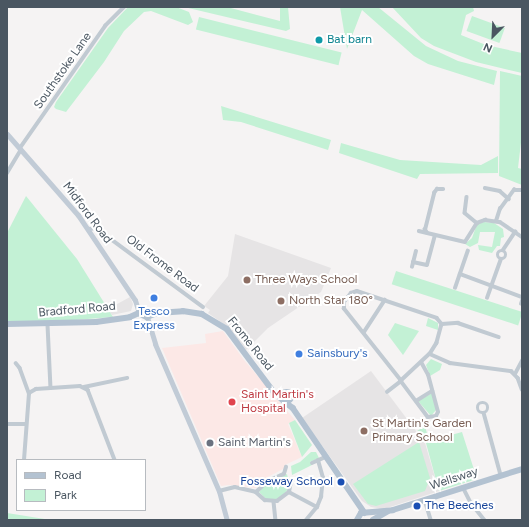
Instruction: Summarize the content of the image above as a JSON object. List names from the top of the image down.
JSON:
{
  "streets": {
    "main road": [
      "Midford Road",
      "Bradford Road",
      "Frome Road",
      "Wellsway"
    ],
    "street": ["Southstoke Lane", "Old Frome Road"]
  },
  "crossings": [
    ["Southstoke Lane", "Midford Road"],
    ["Midford Road", "Old Frome Road"],
    ["Midford Road", "Bradford Road"],
    ["Frome Road", "Wellsway"]
  ],
  "places": [
    "Bat barn",
    "Three Ways School",
    "Tesco Express",
    "North Star 180°",
    "Sainsbury's",
    "Saint Martin's Hospital",
    "St Martin's Garden Primary School",
    "Saint Martin's",
    "Fosseway School",
    "The Beeches"
  ],
  "legend": ["Road", "Park"],
  "north": "bottom left"
}
